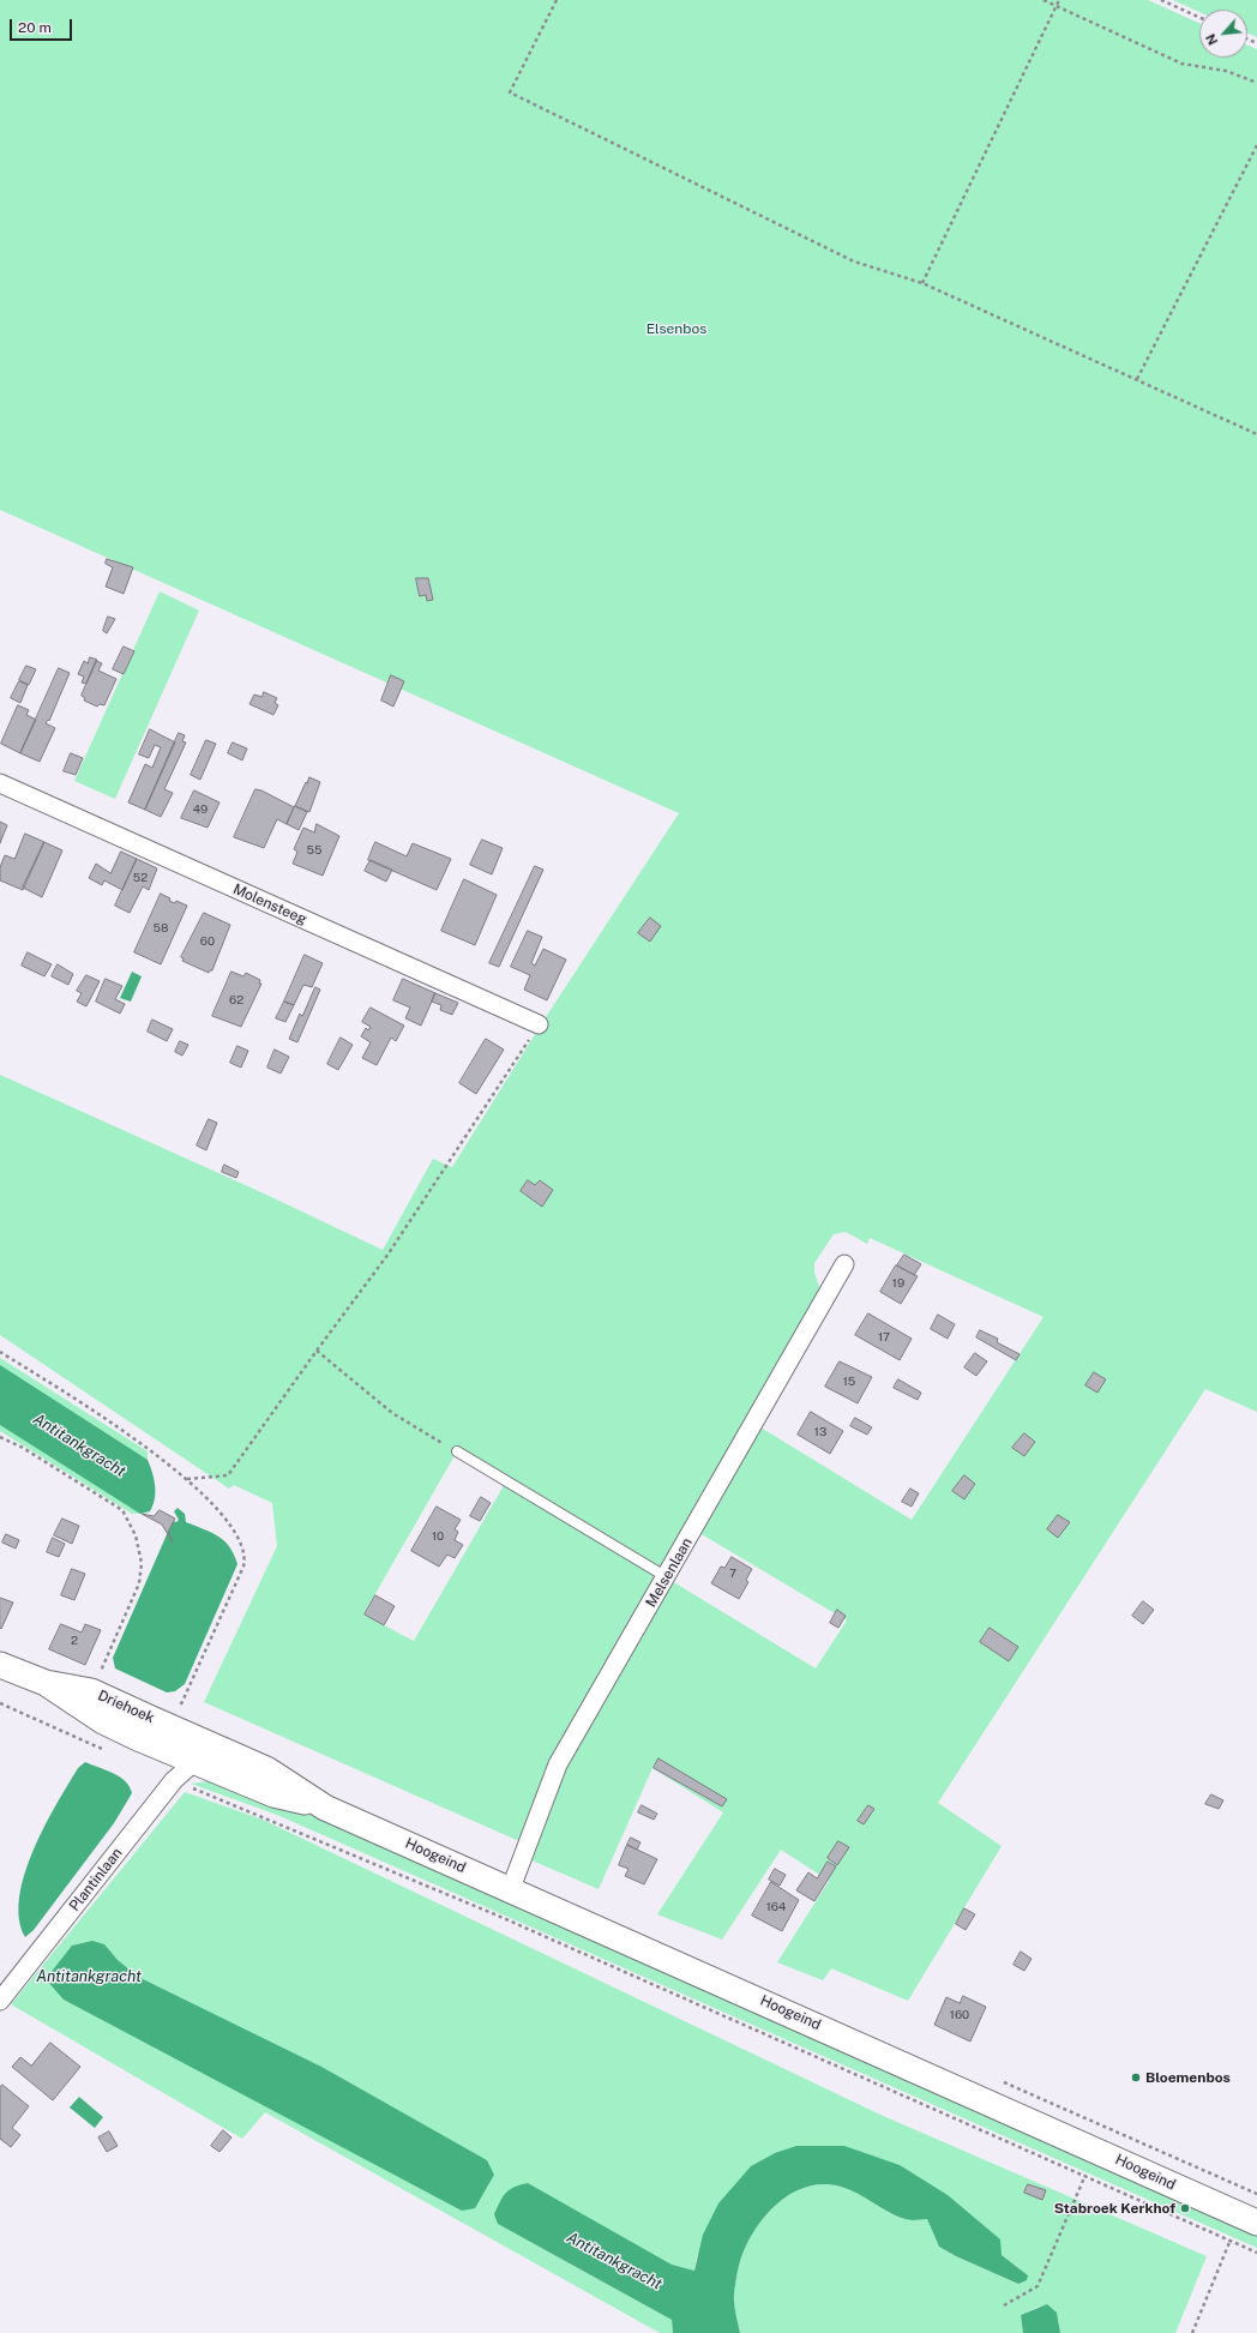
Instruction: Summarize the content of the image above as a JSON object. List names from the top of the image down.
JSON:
{
  "streets": {
    "main road": ["Driehoek", "Hoogeind"],
    "street": ["Molensteeg", "Melsenlaan", "Plantinlaan"]
  },
  "crossings": [
    ["Melsenlaan", "Hoogeind"],
    ["Driehoek", "Hoogeind"],
    ["Driehoek", "Plantinlaan"],
    ["Hoogeind", "Plantinlaan"]
  ],
  "water": ["Antitankgracht"],
  "parks": ["Elsenbos"],
  "places": ["Bloemenbos", "Stabroek Kerkhof"],
  "house_numbers": [
    "49",
    "55",
    "52",
    "58",
    "60",
    "62",
    "19",
    "17",
    "15",
    "13",
    "10",
    "7",
    "2",
    "164",
    "160"
  ],
  "scale_bar": "20 m",
  "north": "bottom left"
}
